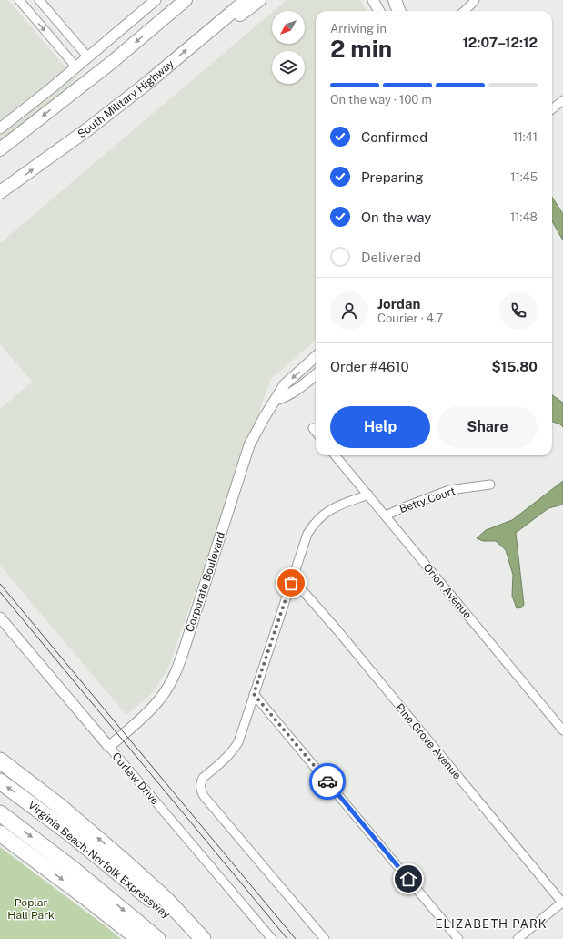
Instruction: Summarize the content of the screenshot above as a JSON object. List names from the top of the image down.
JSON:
{
  "streets": {
    "highway": ["Virginia Beach-Norfolk Expressway"],
    "main road": ["South Military Highway"],
    "street": [
      "Betty Court",
      "Corporate Boulevard",
      "Orion Avenue",
      "Pine Grove Avenue",
      "Curlew Drive"
    ]
  },
  "crossings": [
    ["Betty Court", "Orion Avenue"],
    ["Corporate Boulevard", "Curlew Drive"]
  ],
  "districts": ["ELIZABETH PARK"],
  "parks": ["Poplar Hall Park"],
  "north": "bottom left",
  "page": {
    "heading": ["2 min", "Arriving in", "12:07–12:12"],
    "panel": [
      "Jordan",
      "Courier · 4.7",
      "Order #4610",
      "$15.80"
    ],
    "bar": "On the way · 100 m",
    "list": [
      ["Confirmed", "11:41"],
      ["Preparing", "11:45"],
      ["On the way", "11:48"],
      "Delivered"
    ],
    "buttons": ["Help", "Share"]
  }
}
